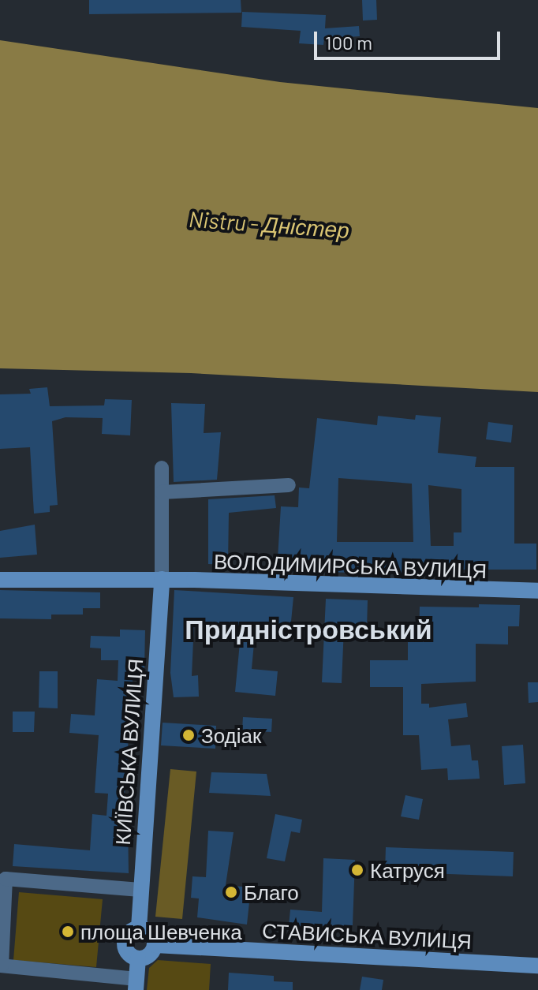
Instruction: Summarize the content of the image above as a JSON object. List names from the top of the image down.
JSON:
{
  "streets": {
    "main road": ["ВОЛОДИМИРСЬКА ВУЛИЦЯ", "КИЇВСЬКА ВУЛИЦЯ", "СТАВИСЬКА ВУЛИЦЯ"]
  },
  "crossings": [
    ["ВОЛОДИМИРСЬКА ВУЛИЦЯ", "КИЇВСЬКА ВУЛИЦЯ"],
    ["КИЇВСЬКА ВУЛИЦЯ", "СТАВИСЬКА ВУЛИЦЯ"]
  ],
  "districts": ["Придністровський"],
  "water": ["Nistru - Дністер"],
  "places": [
    "Зодіак",
    "Катруся",
    "Благо",
    "площа Шевченка"
  ],
  "scale_bar": "100 m"
}
